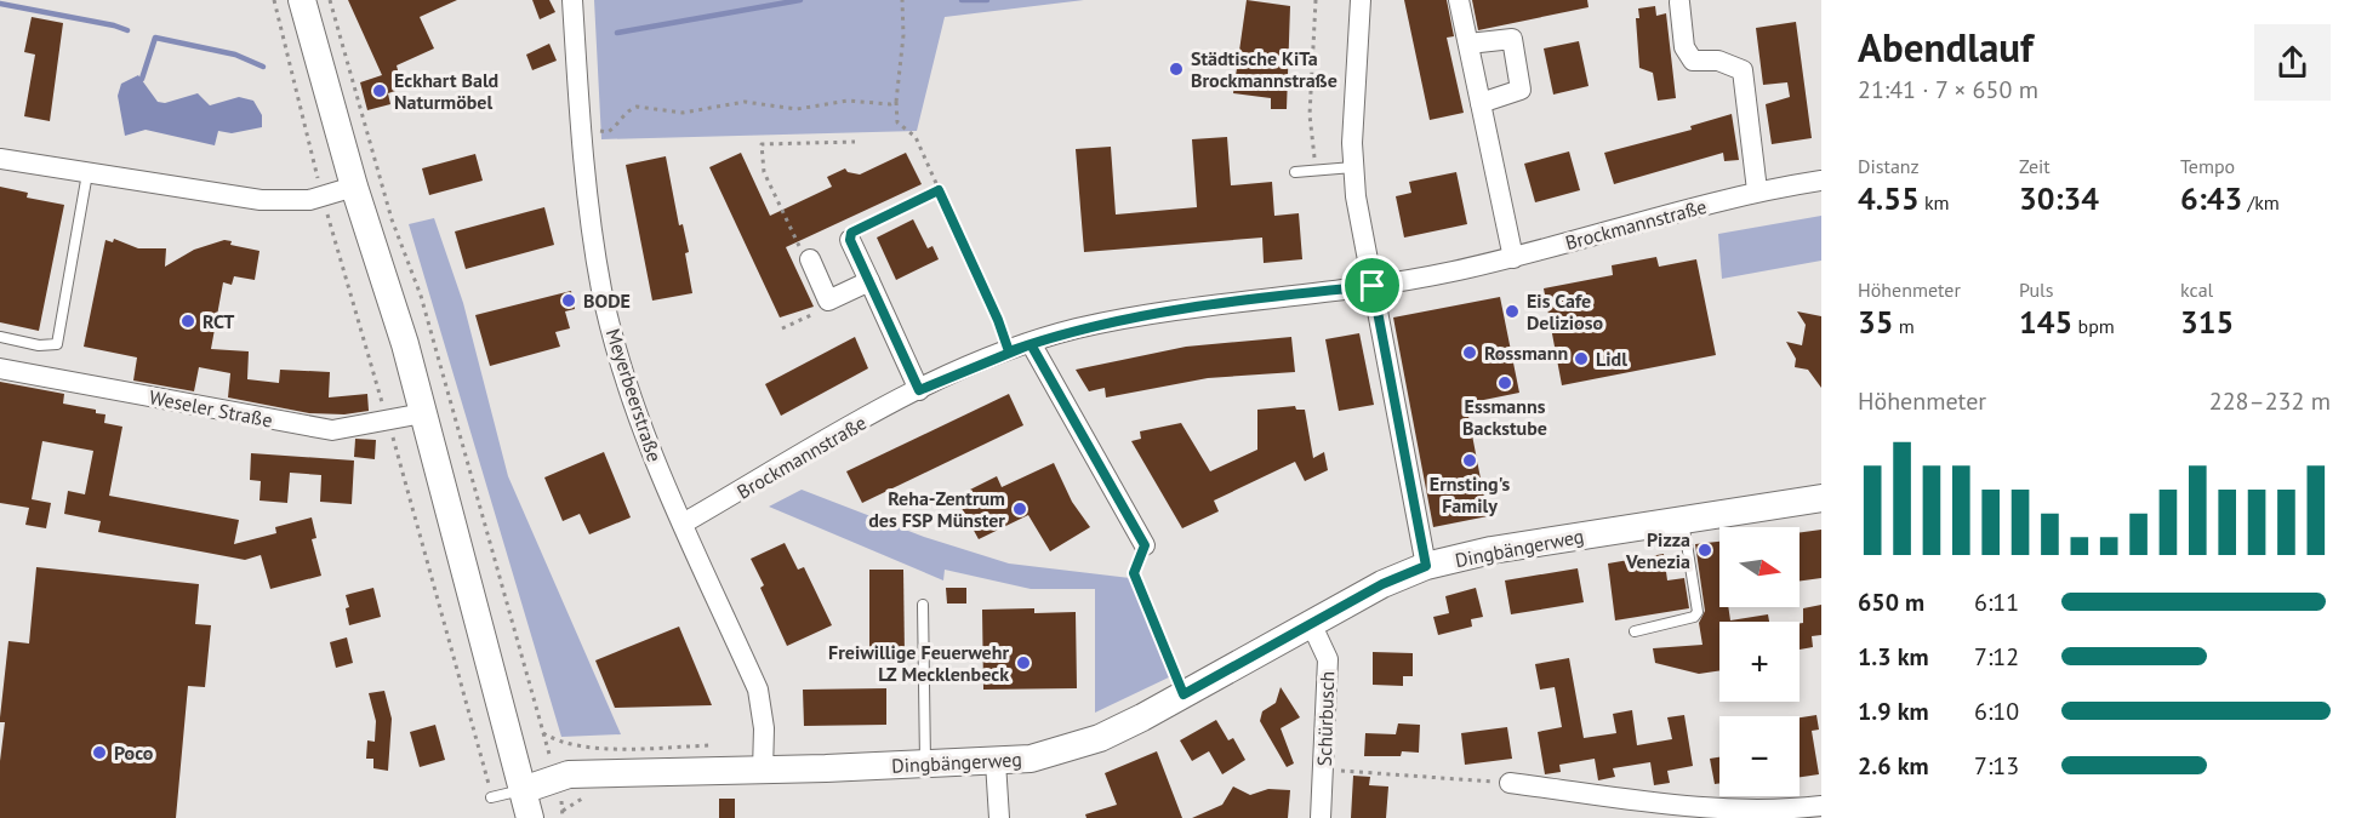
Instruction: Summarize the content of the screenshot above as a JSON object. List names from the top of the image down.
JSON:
{
  "streets": {
    "street": [
      "Brockmannstraße",
      "Meyerbeerstraße",
      "Weseler Straße",
      "Dingbängerweg",
      "Schürbusch"
    ]
  },
  "crossings": [
    ["Brockmannstraße", "Meyerbeerstraße"],
    ["Meyerbeerstraße", "Dingbängerweg"],
    ["Dingbängerweg", "Schürbusch"]
  ],
  "places": [
    "Städtische KiTa Brockmannstraße",
    "Eckhart Bald Naturmöbel",
    "BODE",
    "Eis Cafe Delizioso",
    "RCT",
    "Rossmann",
    "Lidl",
    "Essmanns Backstube",
    "Ernsting's Family",
    "Reha-Zentrum des FSP Münster",
    "Pizza Venezia",
    "Freiwillige Feuerwehr LZ Mecklenbeck",
    "Poco"
  ],
  "north": "right",
  "page": {
    "heading": ["Abendlauf", "21:41 · 7 × 650 m"],
    "stats": [
      ["Distanz", "4.55 km"],
      ["Zeit", "30:34"],
      ["Tempo", "6:43 /km"],
      ["Höhenmeter", "35 m"],
      ["Puls", "145 bpm"],
      ["kcal", "315"]
    ],
    "chart": ["Höhenmeter", "228–232 m"],
    "map_buttons": ["+", "−"],
    "list": [
      {
        "name": "650 m",
        "note": "6:11"
      },
      {
        "name": "1.3 km",
        "note": "7:12"
      },
      {
        "name": "1.9 km",
        "note": "6:10"
      },
      {
        "name": "2.6 km",
        "note": "7:13"
      }
    ]
  }
}
